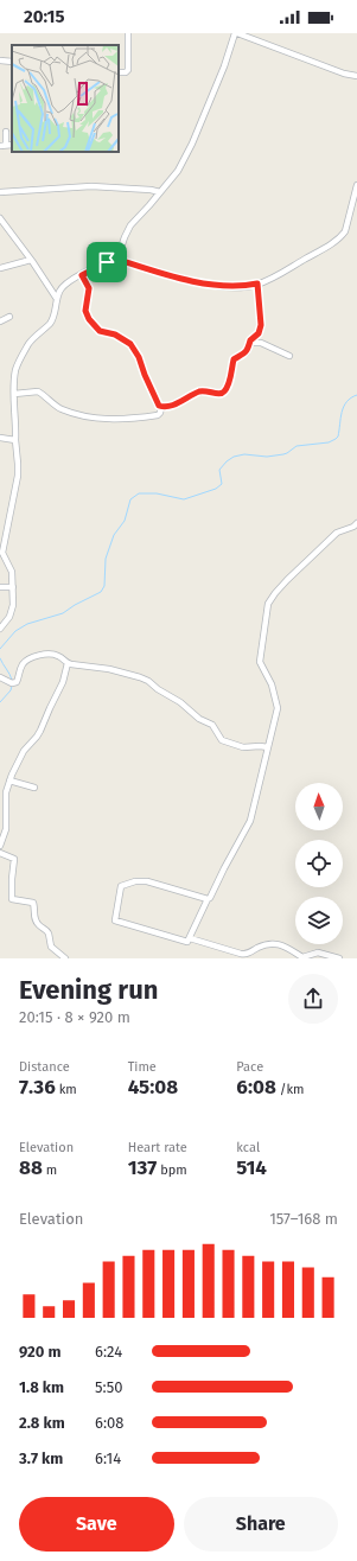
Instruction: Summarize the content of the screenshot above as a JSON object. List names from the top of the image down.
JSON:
{
  "north": "top",
  "page": {
    "status": "20:15",
    "heading": ["Evening run", "20:15 · 8 × 920 m"],
    "stats": [
      ["Distance", "7.36 km"],
      ["Time", "45:08"],
      ["Pace", "6:08 /km"],
      ["Elevation", "88 m"],
      ["Heart rate", "137 bpm"],
      ["kcal", "514"]
    ],
    "chart": ["Elevation", "157–168 m"],
    "list": [
      {
        "name": "920 m",
        "note": "6:24"
      },
      {
        "name": "1.8 km",
        "note": "5:50"
      },
      {
        "name": "2.8 km",
        "note": "6:08"
      },
      {
        "name": "3.7 km",
        "note": "6:14"
      }
    ],
    "buttons": ["Save", "Share"]
  }
}
